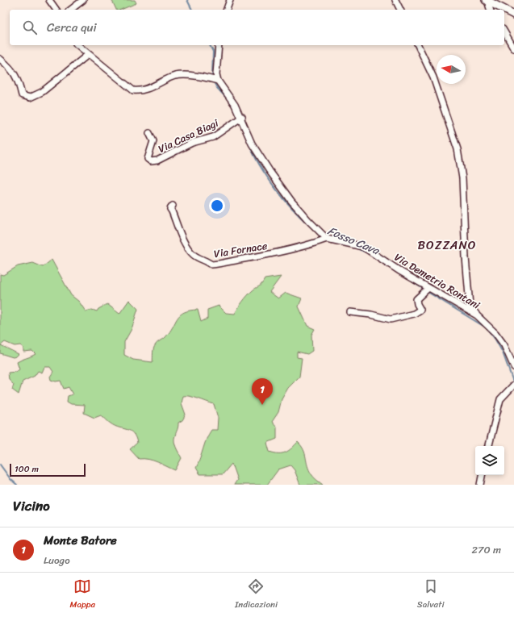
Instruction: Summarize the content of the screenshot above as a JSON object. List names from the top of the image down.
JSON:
{
  "streets": {
    "street": ["Via Casa Biagi", "Via Fornace", "Via Demetrio Rontani"]
  },
  "crossings": [
    ["Via Fornace", "Via Demetrio Rontani"]
  ],
  "districts": ["BOZZANO"],
  "water": ["Fosso Cava"],
  "scale_bar": "100 m",
  "north": "left",
  "page": {
    "search": "Cerca qui",
    "pins": "1",
    "scale": "100 m",
    "heading": "Vicino",
    "list": [
      {
        "mark": "1",
        "name": "Monte Batore",
        "note": "Luogo",
        "value": "270 m"
      }
    ],
    "nav": ["Mappa", "Indicazioni", "Salvati"]
  }
}
